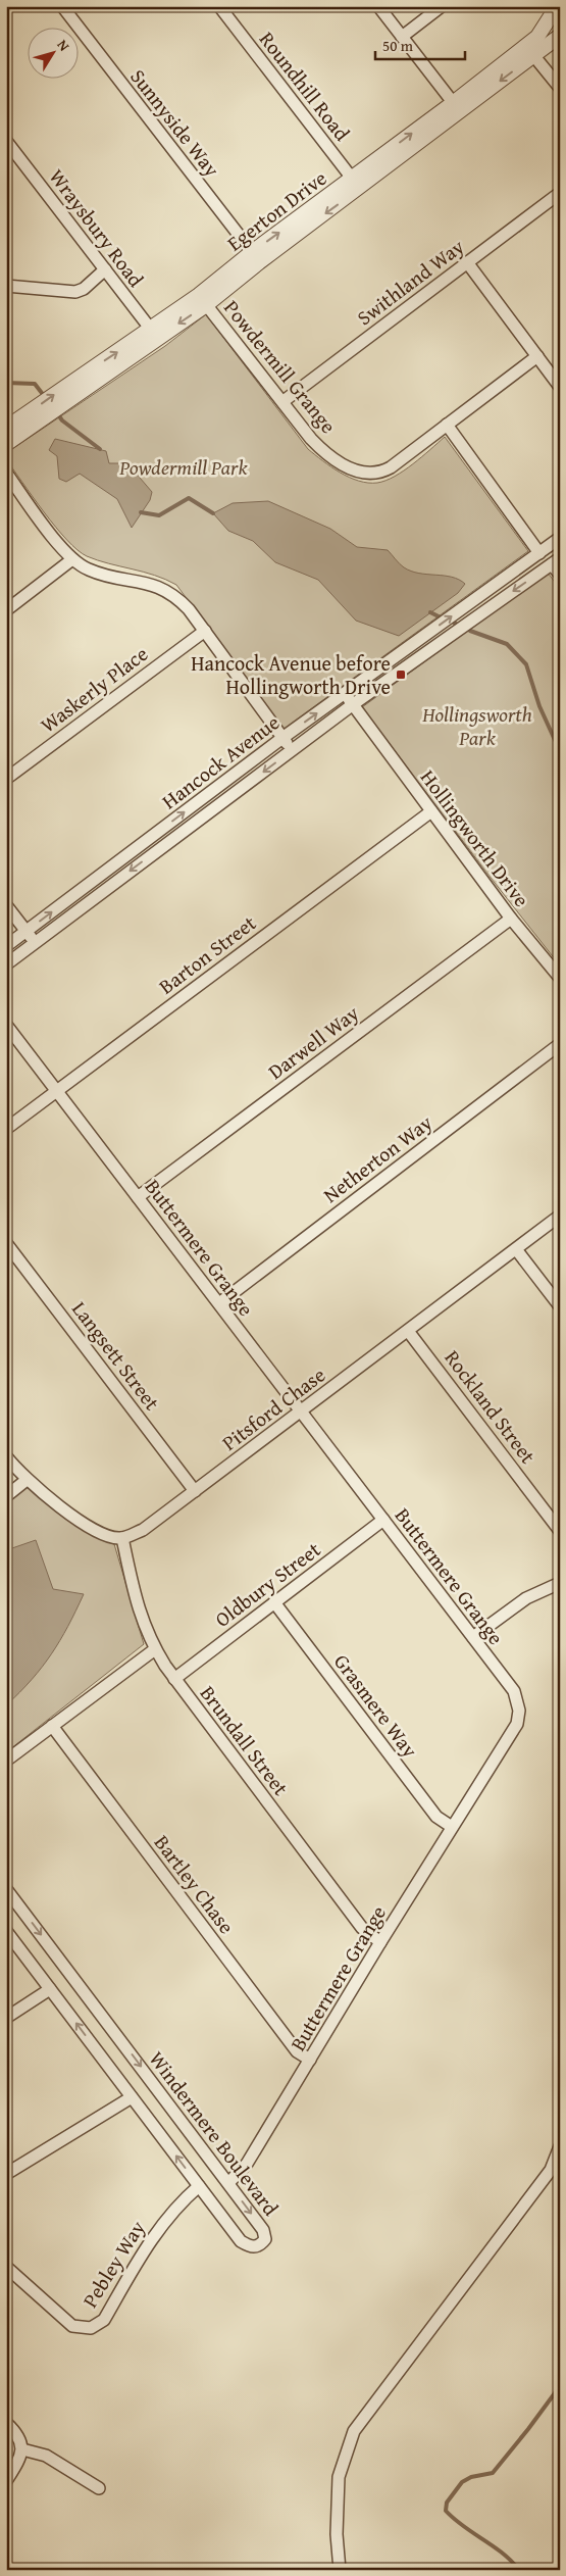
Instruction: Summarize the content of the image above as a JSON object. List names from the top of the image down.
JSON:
{
  "streets": {
    "street": [
      "Roundhill Road",
      "Sunnyside Way",
      "Egerton Drive",
      "Wraysbury Road",
      "Swithland Way",
      "Powdermill Grange",
      "Waskerly Place",
      "Hancock Avenue",
      "Hollingworth Drive",
      "Barton Street",
      "Darwell Way",
      "Netherton Way",
      "Buttermere Grange",
      "Langsett Street",
      "Rockland Street",
      "Pitsford Chase",
      "Oldbury Street",
      "Grasmere Way",
      "Brundall Street",
      "Bartley Chase",
      "Windermere Boulevard",
      "Pebley Way"
    ]
  },
  "crossings": [
    ["Roundhill Road", "Egerton Drive"],
    ["Sunnyside Way", "Egerton Drive"],
    ["Egerton Drive", "Wraysbury Road"],
    ["Egerton Drive", "Powdermill Grange"],
    ["Swithland Way", "Powdermill Grange"],
    ["Hancock Avenue", "Hollingworth Drive"],
    ["Hollingworth Drive", "Barton Street"],
    ["Hollingworth Drive", "Darwell Way"],
    ["Barton Street", "Buttermere Grange"],
    ["Darwell Way", "Buttermere Grange"],
    ["Netherton Way", "Buttermere Grange"],
    ["Buttermere Grange", "Pitsford Chase"],
    ["Buttermere Grange", "Oldbury Street"],
    ["Buttermere Grange", "Grasmere Way"],
    ["Buttermere Grange", "Brundall Street"],
    ["Buttermere Grange", "Bartley Chase"],
    ["Buttermere Grange", "Windermere Boulevard"],
    ["Langsett Street", "Pitsford Chase"],
    ["Rockland Street", "Pitsford Chase"],
    ["Pitsford Chase", "Brundall Street"],
    ["Oldbury Street", "Grasmere Way"],
    ["Oldbury Street", "Brundall Street"],
    ["Windermere Boulevard", "Pebley Way"]
  ],
  "parks": ["Powdermill Park", "Hollingsworth Park"],
  "places": {
    "transit": ["Hancock Avenue before Hollingworth Drive"]
  },
  "scale_bar": "50 m",
  "north": "top right"
}
